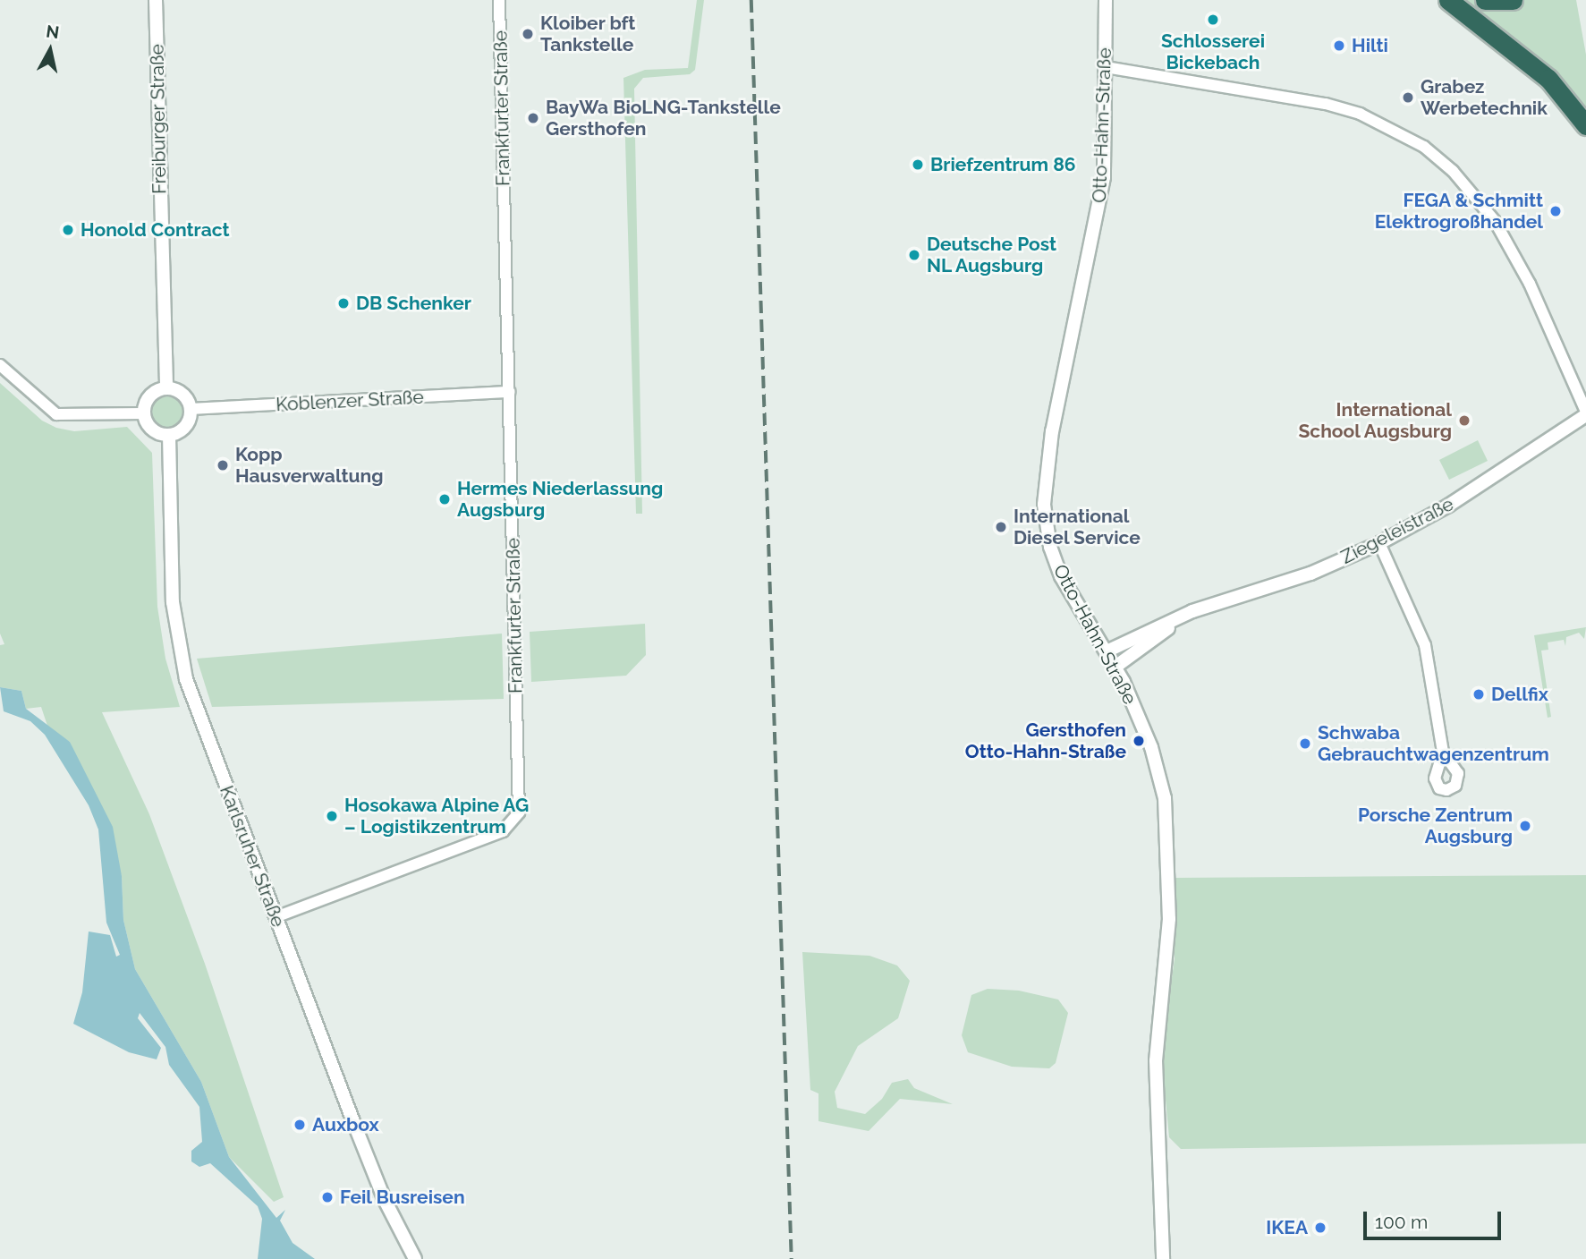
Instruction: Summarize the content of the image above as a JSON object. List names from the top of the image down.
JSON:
{
  "streets": {
    "street": [
      "Frankfurter Straße",
      "Freiburger Straße",
      "Otto-Hahn-Straße",
      "Koblenzer Straße",
      "Ziegeleistraße",
      "Karlsruher Straße"
    ]
  },
  "crossings": [
    ["Frankfurter Straße", "Koblenzer Straße"],
    ["Frankfurter Straße", "Karlsruher Straße"],
    ["Freiburger Straße", "Koblenzer Straße"],
    ["Freiburger Straße", "Karlsruher Straße"],
    ["Otto-Hahn-Straße", "Ziegeleistraße"],
    ["Koblenzer Straße", "Karlsruher Straße"]
  ],
  "places": [
    "Schlosserei Bickebach",
    "Kloiber bft Tankstelle",
    "Hilti",
    "Grabez Werbetechnik",
    "BayWa BioLNG-Tankstelle Gersthofen",
    "Briefzentrum 86",
    "FEGA & Schmitt Elektrogroßhandel",
    "Honold Contract",
    "Deutsche Post NL Augsburg",
    "DB Schenker",
    "International School Augsburg",
    "Kopp Hausverwaltung",
    "Hermes Niederlassung Augsburg",
    "International Diesel Service",
    "Dellfix",
    "Gersthofen Otto-Hahn-Straße",
    "Schwaba Gebrauchtwagenzentrum",
    "Hosokawa Alpine AG – Logistikzentrum",
    "Porsche Zentrum Augsburg",
    "Auxbox",
    "Feil Busreisen",
    "IKEA"
  ],
  "scale_bar": "100 m",
  "north": "top"
}
